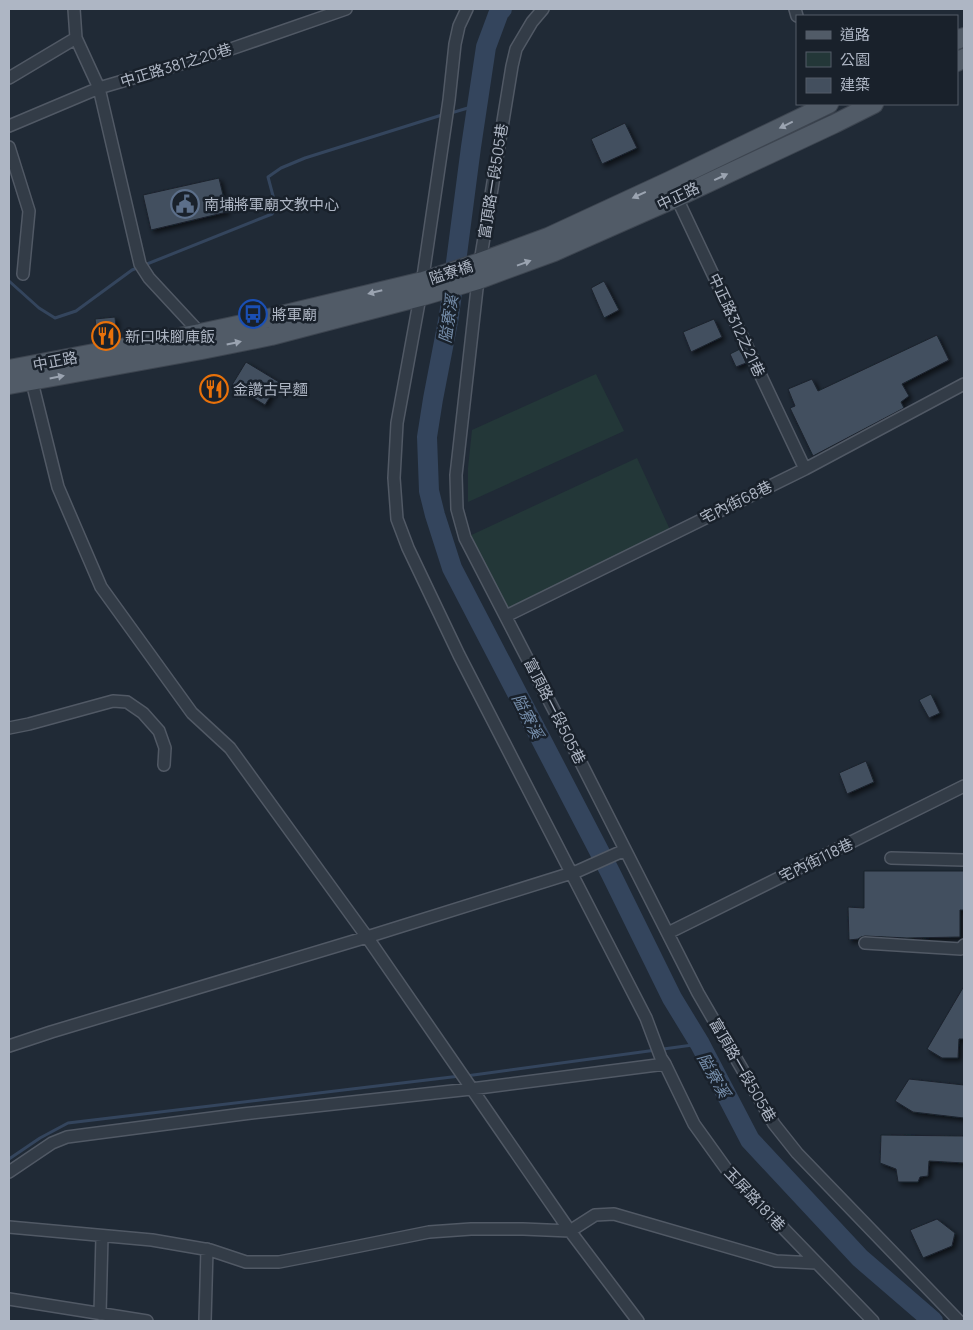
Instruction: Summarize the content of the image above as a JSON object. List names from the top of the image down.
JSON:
{
  "streets": {
    "main road": ["中正路", "隘寮橋"],
    "street": [
      "中正路381之20巷",
      "富頂路一段505巷",
      "中正路312之21巷",
      "宅內街68巷",
      "宅內街118巷",
      "玉屏路181巷"
    ]
  },
  "crossings": [
    ["富頂路一段505巷", "中正路"],
    ["富頂路一段505巷", "隘寮橋"],
    ["富頂路一段505巷", "宅內街68巷"],
    ["富頂路一段505巷", "宅內街118巷"],
    ["中正路", "隘寮橋"],
    ["中正路", "中正路312之21巷"],
    ["中正路", "玉屏路181巷"],
    ["隘寮橋", "玉屏路181巷"],
    ["中正路312之21巷", "宅內街68巷"]
  ],
  "water": ["隘寮溪"],
  "places": {
    "public building": ["南埔將軍廟文教中心"],
    "bus stop": ["將軍廟"],
    "restaurant": ["新口味腳庫飯", "金讚古早麵"]
  },
  "legend": ["道路", "公園", "建築"]
}
